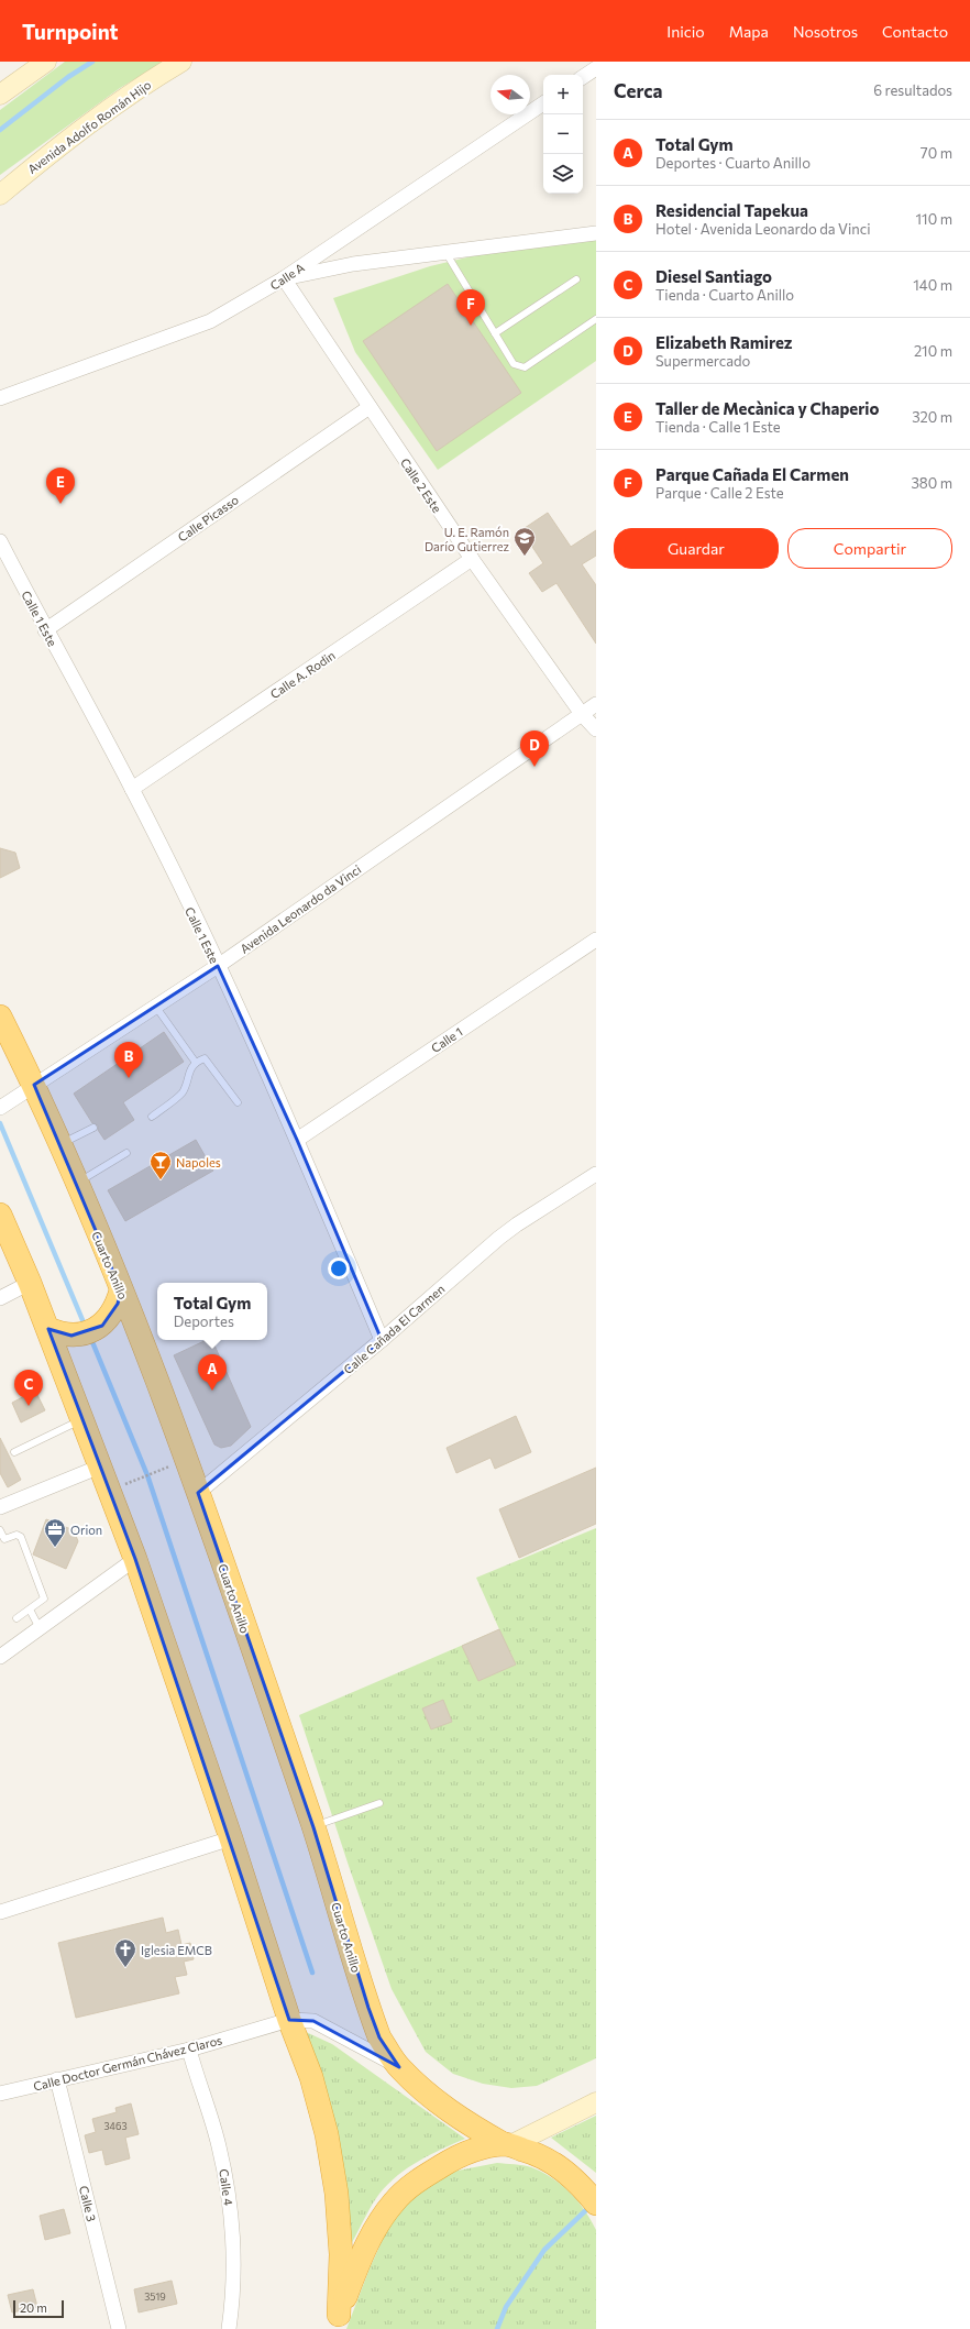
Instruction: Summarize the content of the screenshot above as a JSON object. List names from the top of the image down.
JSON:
{
  "streets": {
    "highway": ["Cuarto Anillo"],
    "main road": ["Avenida Adolfo Román Hijo"],
    "street": [
      "Calle A",
      "Calle 2 Este",
      "Calle Picasso",
      "Calle 1 Este",
      "Calle A. Rodin",
      "Avenida Leonardo da Vinci",
      "Calle 1",
      "Calle Cañada El Carmen",
      "Calle Doctor Germán Chávez Claros",
      "Calle 4",
      "Calle 3"
    ]
  },
  "crossings": [
    ["Calle A", "Calle 2 Este"],
    ["Calle 2 Este", "Calle Picasso"],
    ["Calle 2 Este", "Calle A. Rodin"],
    ["Calle 2 Este", "Avenida Leonardo da Vinci"],
    ["Calle Picasso", "Calle 1 Este"],
    ["Calle 1 Este", "Calle A. Rodin"],
    ["Calle 1 Este", "Avenida Leonardo da Vinci"],
    ["Calle 1 Este", "Calle 1"],
    ["Calle 1 Este", "Calle Cañada El Carmen"],
    ["Avenida Leonardo da Vinci", "Cuarto Anillo"],
    ["Cuarto Anillo", "Calle Cañada El Carmen"],
    ["Cuarto Anillo", "Calle Doctor Germán Chávez Claros"],
    ["Calle Doctor Germán Chávez Claros", "Calle 4"],
    ["Calle Doctor Germán Chávez Claros", "Calle 3"]
  ],
  "places": {
    "school or university": ["U. E. Ramón Darío Gutierrez"],
    "bar": ["Napoles"],
    "office": ["Orion"],
    "church": ["Iglesia EMCB"]
  },
  "house_numbers": ["3463", "3519"],
  "scale_bar": "20 m",
  "north": "left",
  "page": {
    "header": "Turnpoint",
    "nav": [
      "Inicio",
      "Mapa",
      "Nosotros",
      "Contacto"
    ],
    "heading": ["Cerca", "6 resultados"],
    "map_buttons": ["+", "−"],
    "list": [
      {
        "mark": "A",
        "name": "Total Gym",
        "note": "Deportes · Cuarto Anillo",
        "value": "70 m"
      },
      {
        "mark": "B",
        "name": "Residencial Tapekua",
        "note": "Hotel · Avenida Leonardo da Vinci",
        "value": "110 m"
      },
      {
        "mark": "C",
        "name": "Diesel Santiago",
        "note": "Tienda · Cuarto Anillo",
        "value": "140 m"
      },
      {
        "mark": "D",
        "name": "Elizabeth Ramirez",
        "note": "Supermercado",
        "value": "210 m"
      },
      {
        "mark": "E",
        "name": "Taller de Mecànica y Chaperio",
        "note": "Tienda · Calle 1 Este",
        "value": "320 m"
      },
      {
        "mark": "F",
        "name": "Parque Cañada El Carmen",
        "note": "Parque · Calle 2 Este",
        "value": "380 m"
      }
    ],
    "pins": [
      "F",
      "E",
      "D",
      "B",
      "A",
      "C"
    ],
    "buttons": ["Guardar", "Compartir"],
    "popup": ["Total Gym", "Deportes"],
    "scale": "20 m"
  }
}
